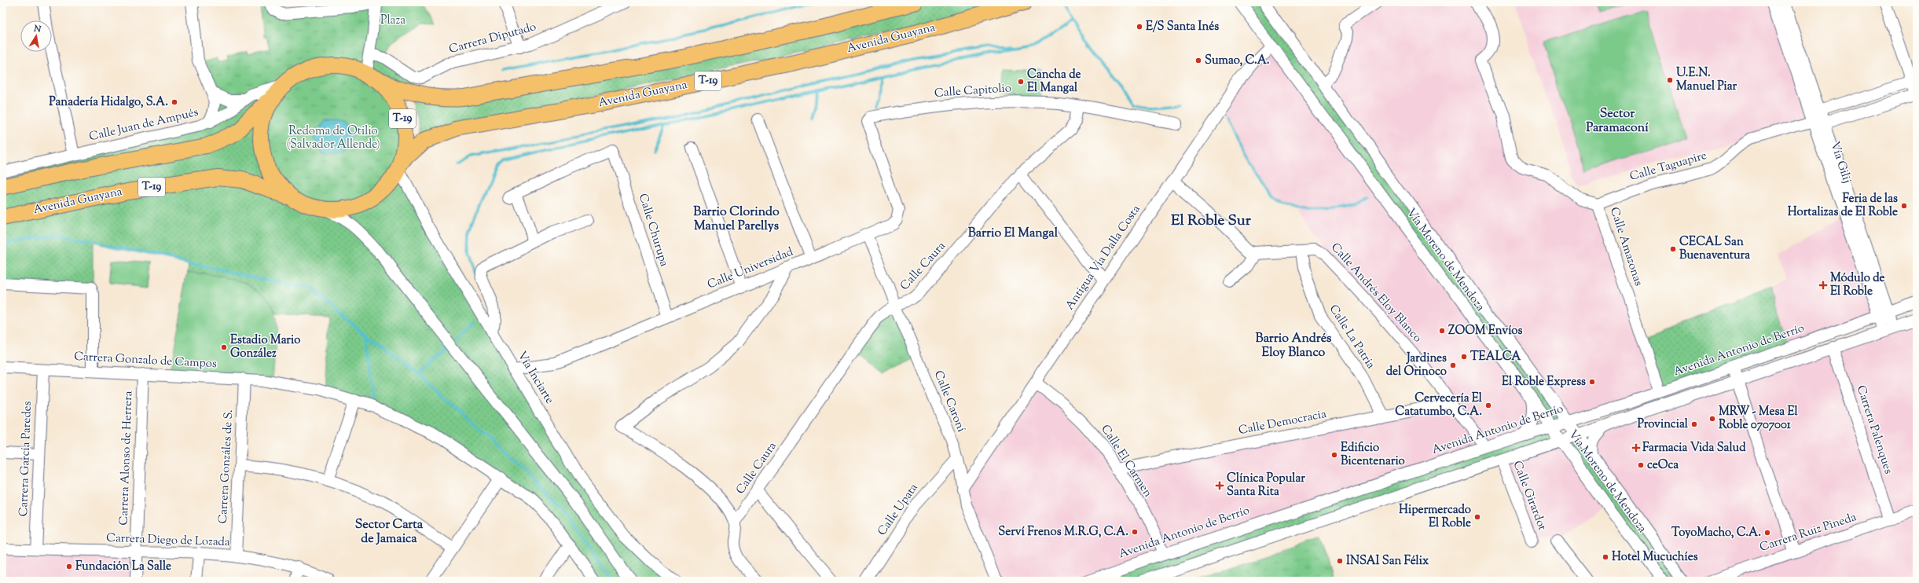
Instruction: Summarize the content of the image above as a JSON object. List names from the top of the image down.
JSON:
{
  "streets": {
    "highway": ["Avenida Guayana", "T-19"],
    "street": [
      "Carrera Diputado",
      "Calle Capitolio",
      "Calle Juan de Ampués",
      "Vía Gilij",
      "Calle Taguapire",
      "Calle Churupa",
      "Calle Amazonas",
      "Antigua Vía Dalla Costa",
      "Vía Moreno de Mendoza",
      "Calle Caura",
      "Calle Universidad",
      "Calle Andrés Eloy Blanco",
      "Calle La Patria",
      "Avenida Antonio de Berrío",
      "Carrera Gonzalo de Campos",
      "Vía Inciarte",
      "Calle Caroní",
      "Calle Democracia",
      "Carrera Palenques",
      "Carrera Alonso de Herrera",
      "Carrera García Paredes",
      "Calle El Carmen",
      "Carrera Gonzáles de S.",
      "Calle Girardot",
      "Calle Upata",
      "Carrera Ruiz Pineda",
      "Carrera Diego de Lozada"
    ]
  },
  "crossings": [
    ["Avenida Guayana", "T-19"],
    ["Avenida Guayana", "Vía Inciarte"],
    ["T-19", "Calle Juan de Ampués"],
    ["T-19", "Vía Inciarte"],
    ["Calle Capitolio", "Calle Caura"],
    ["Calle Capitolio", "Calle Universidad"],
    ["Vía Gilij", "Calle Taguapire"],
    ["Vía Gilij", "Avenida Antonio de Berrío"],
    ["Calle Taguapire", "Calle Amazonas"],
    ["Calle Churupa", "Calle Universidad"],
    ["Calle Amazonas", "Avenida Antonio de Berrío"],
    ["Antigua Vía Dalla Costa", "Vía Moreno de Mendoza"],
    ["Antigua Vía Dalla Costa", "Calle Caroní"],
    ["Antigua Vía Dalla Costa", "Calle El Carmen"],
    ["Vía Moreno de Mendoza", "Avenida Antonio de Berrío"],
    ["Calle Caura", "Calle Caroní"],
    ["Calle Universidad", "Vía Inciarte"],
    ["Calle Universidad", "Calle Caroní"],
    ["Calle Andrés Eloy Blanco", "Calle La Patria"],
    ["Calle Andrés Eloy Blanco", "Avenida Antonio de Berrío"],
    ["Calle Andrés Eloy Blanco", "Calle Democracia"],
    ["Calle La Patria", "Calle Democracia"],
    ["Avenida Antonio de Berrío", "Calle El Carmen"],
    ["Carrera Gonzalo de Campos", "Carrera Alonso de Herrera"],
    ["Carrera Gonzalo de Campos", "Carrera García Paredes"],
    ["Carrera Gonzalo de Campos", "Carrera Gonzáles de S."],
    ["Calle Caroní", "Calle Upata"],
    ["Calle Democracia", "Calle El Carmen"],
    ["Carrera Palenques", "Carrera Ruiz Pineda"],
    ["Carrera Alonso de Herrera", "Carrera Diego de Lozada"],
    ["Carrera García Paredes", "Carrera Diego de Lozada"],
    ["Carrera Gonzáles de S.", "Carrera Diego de Lozada"]
  ],
  "districts": [
    "Sector Paramaconí",
    "Barrio Clorindo Manuel Parellys",
    "El Roble Sur",
    "Barrio El Mangal",
    "Barrio Andrés Eloy Blanco",
    "Sector Carta de Jamaica"
  ],
  "parks": ["Plaza", "Redoma de Otilio (Salvador Allende)"],
  "places": {
    "other": [
      "E/S Santa Inés",
      "Sumao, C.A.",
      "U.E.N. Manuel Piar",
      "Cancha de El Mangal",
      "Panadería Hidalgo, S.A.",
      "Feria de las Hortalizas de El Roble",
      "CECAL San Buenaventura",
      "ZOOM Envíos",
      "Estadio Mario González",
      "TEALCA",
      "Jardines del Orinoco",
      "El Roble Express",
      "Cervecería El Catatumbo, C.A.",
      "MRW - Mesa El Roble 0707001",
      "Provincial",
      "Edificio Bicentenario",
      "ceOca",
      "Hipermercado El Roble",
      "Serví Frenos M.R.G, C.A.",
      "ToyoMacho, C.A.",
      "Hotel Mucuchíes",
      "INSAI San Félix",
      "Fundación La Salle"
    ],
    "health": ["Módulo de El Roble", "Farmacia Vida Salud", "Clínica Popular Santa Rita"]
  },
  "north": "top"
}
